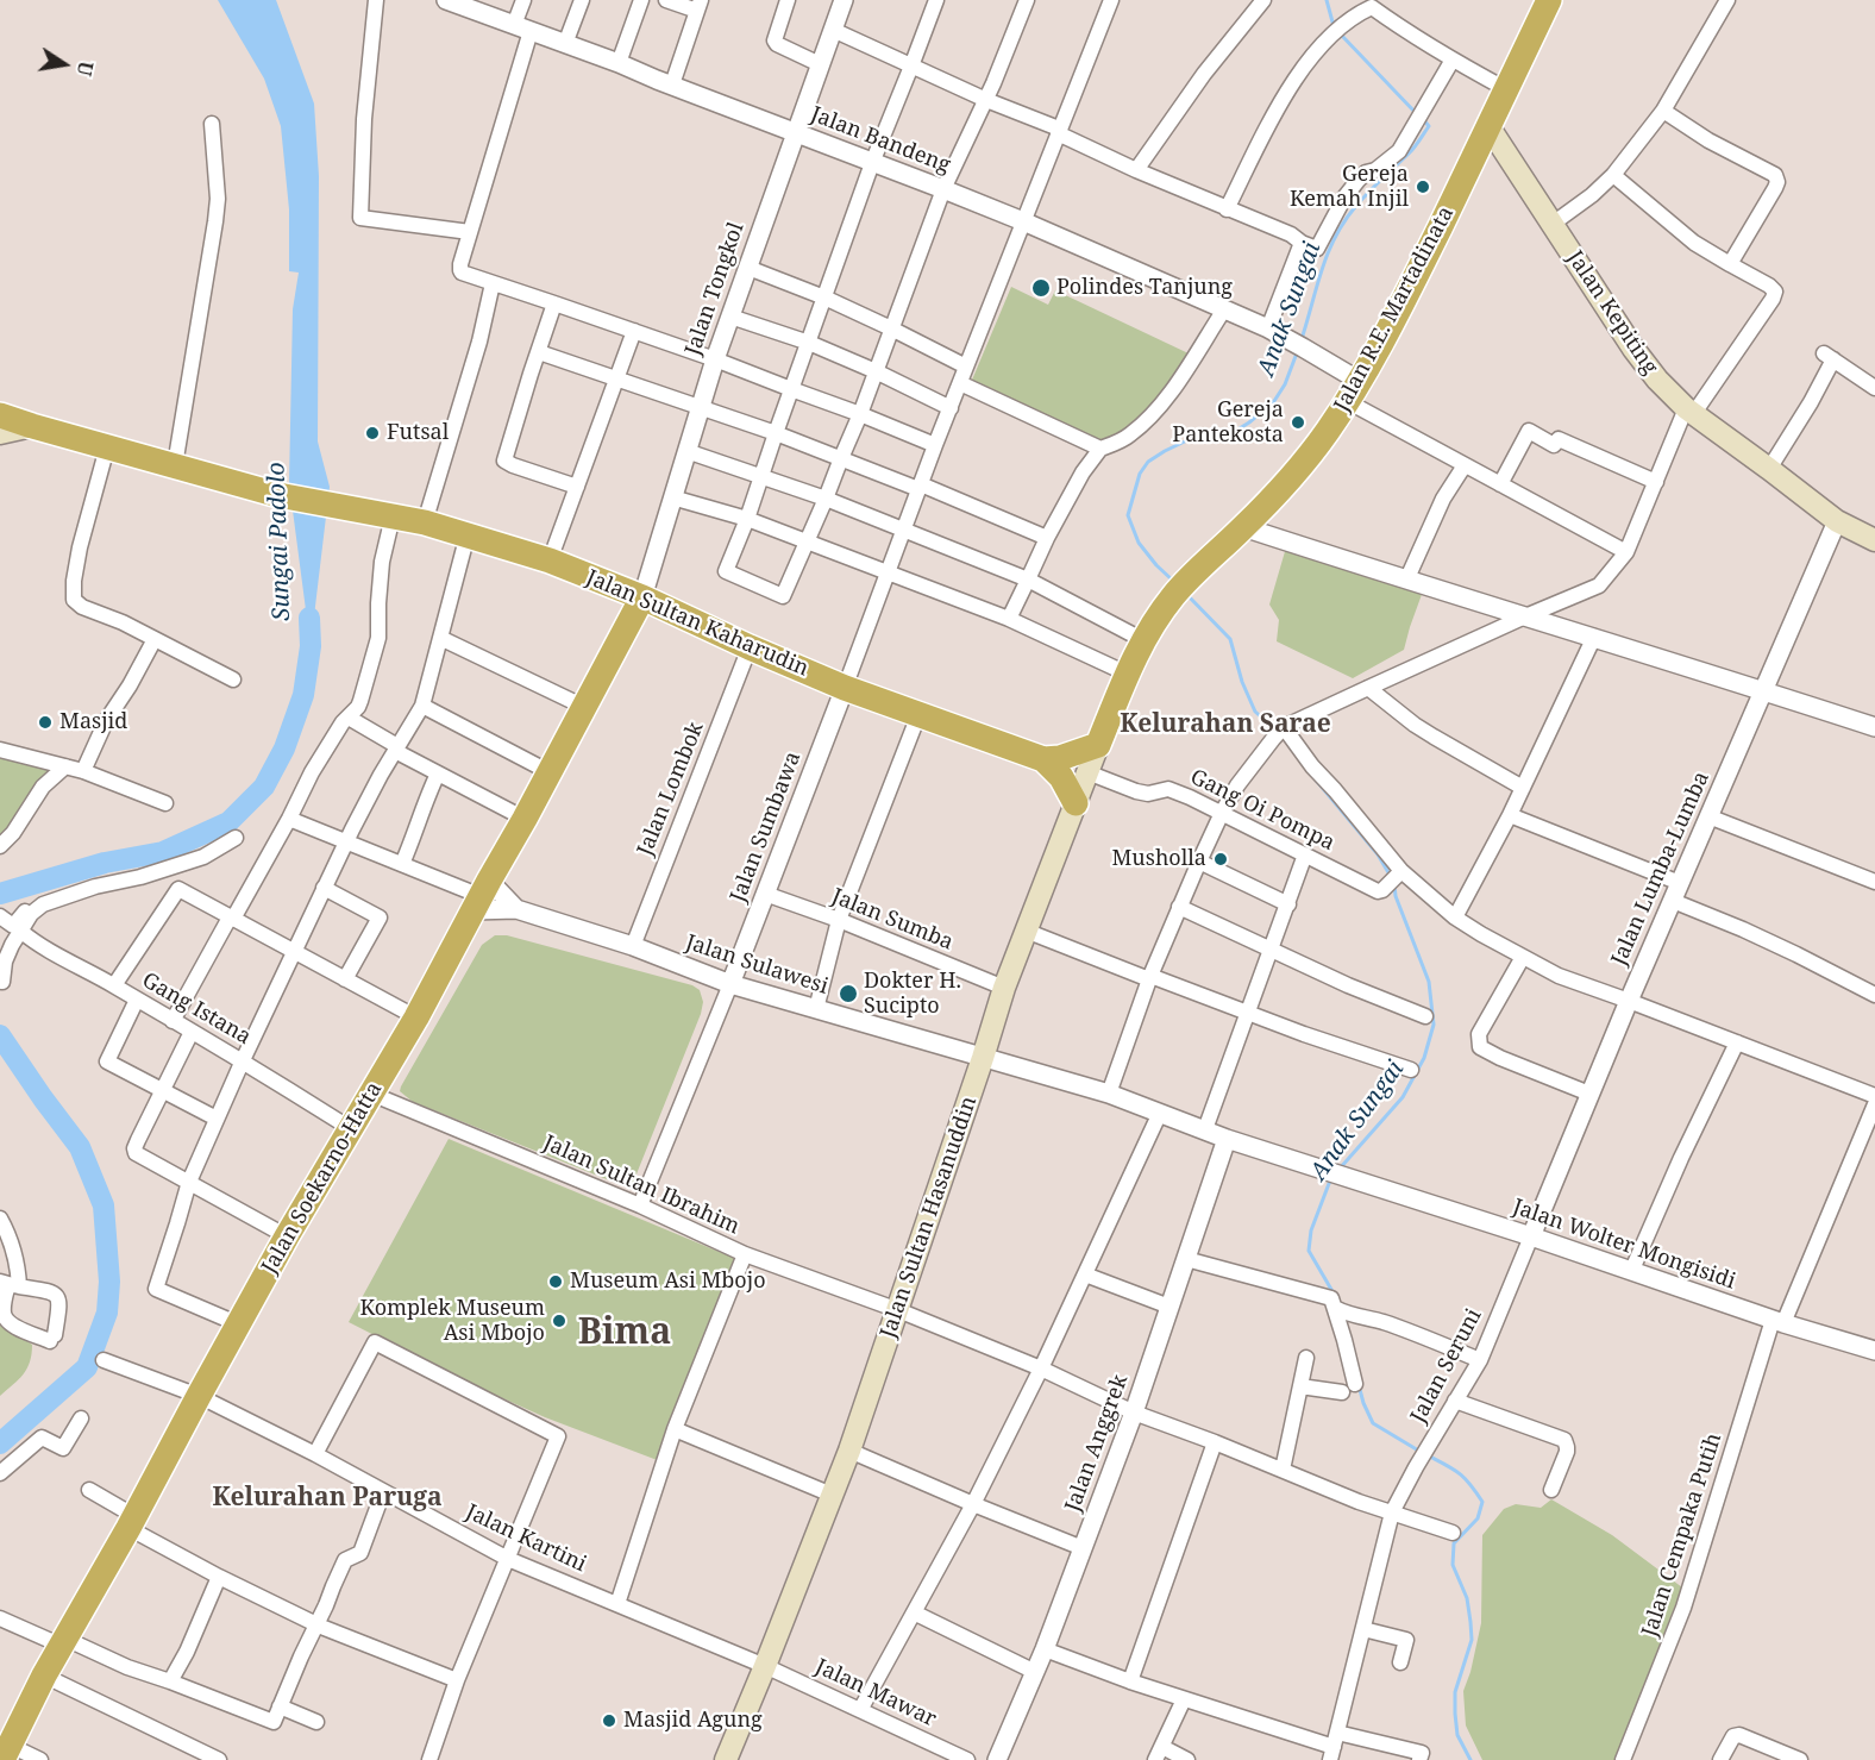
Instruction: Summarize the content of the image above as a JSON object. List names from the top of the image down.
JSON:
{
  "streets": {
    "highway": [
      "Jalan R.E. Martadinata",
      "Jalan Sultan Kaharudin",
      "Jalan Soekarno-Hatta",
      "Jalan Sultan Hasanuddin"
    ],
    "main road": ["Jalan Kepiting"],
    "street": [
      "Jalan Bandeng",
      "Jalan Tongkol",
      "Jalan Lombok",
      "Gang Oi Pompa",
      "Jalan Sumbawa",
      "Jalan Lumba-Lumba",
      "Jalan Sumba",
      "Jalan Sulawesi",
      "Gang Istana",
      "Jalan Sultan Ibrahim",
      "Jalan Wolter Mongisidi",
      "Jalan Seruni",
      "Jalan Anggrek",
      "Jalan Cempaka Putih",
      "Jalan Kartini",
      "Jalan Mawar"
    ]
  },
  "crossings": [
    ["Jalan Bandeng", "Jalan Tongkol"],
    ["Jalan Bandeng", "Jalan R.E. Martadinata"],
    ["Jalan Tongkol", "Jalan Sultan Kaharudin"],
    ["Jalan Tongkol", "Jalan Soekarno-Hatta"],
    ["Jalan R.E. Martadinata", "Jalan Kepiting"],
    ["Jalan R.E. Martadinata", "Jalan Sultan Hasanuddin"],
    ["Jalan Kepiting", "Jalan Lumba-Lumba"],
    ["Jalan Sultan Kaharudin", "Jalan Lombok"],
    ["Jalan Sultan Kaharudin", "Jalan Sumbawa"],
    ["Jalan Sultan Kaharudin", "Jalan Soekarno-Hatta"],
    ["Jalan Lombok", "Jalan Sulawesi"],
    ["Gang Oi Pompa", "Jalan Sultan Hasanuddin"],
    ["Jalan Sumbawa", "Jalan Sumba"],
    ["Jalan Sumbawa", "Jalan Sulawesi"],
    ["Jalan Lumba-Lumba", "Jalan Wolter Mongisidi"],
    ["Jalan Lumba-Lumba", "Jalan Seruni"],
    ["Jalan Sumba", "Jalan Sultan Hasanuddin"],
    ["Jalan Sulawesi", "Jalan Soekarno-Hatta"],
    ["Jalan Sulawesi", "Jalan Sultan Hasanuddin"],
    ["Gang Istana", "Jalan Soekarno-Hatta"],
    ["Jalan Soekarno-Hatta", "Jalan Sultan Ibrahim"],
    ["Jalan Soekarno-Hatta", "Jalan Kartini"],
    ["Jalan Sultan Ibrahim", "Jalan Sultan Hasanuddin"],
    ["Jalan Sultan Ibrahim", "Jalan Seruni"],
    ["Jalan Sultan Ibrahim", "Jalan Anggrek"],
    ["Jalan Sultan Hasanuddin", "Jalan Kartini"],
    ["Jalan Sultan Hasanuddin", "Jalan Mawar"],
    ["Jalan Wolter Mongisidi", "Jalan Seruni"],
    ["Jalan Wolter Mongisidi", "Jalan Anggrek"],
    ["Jalan Wolter Mongisidi", "Jalan Cempaka Putih"],
    ["Jalan Kartini", "Jalan Mawar"]
  ],
  "districts": ["Kelurahan Sarae", "Bima", "Kelurahan Paruga"],
  "water": ["Anak Sungai", "Sungai Padolo"],
  "places": [
    "Gereja Kemah Injil",
    "Polindes Tanjung",
    "Gereja Pantekosta",
    "Futsal",
    "Masjid",
    "Musholla",
    "Dokter H. Sucipto",
    "Museum Asi Mbojo",
    "Komplek Museum Asi Mbojo",
    "Masjid Agung"
  ],
  "north": "right"
}
